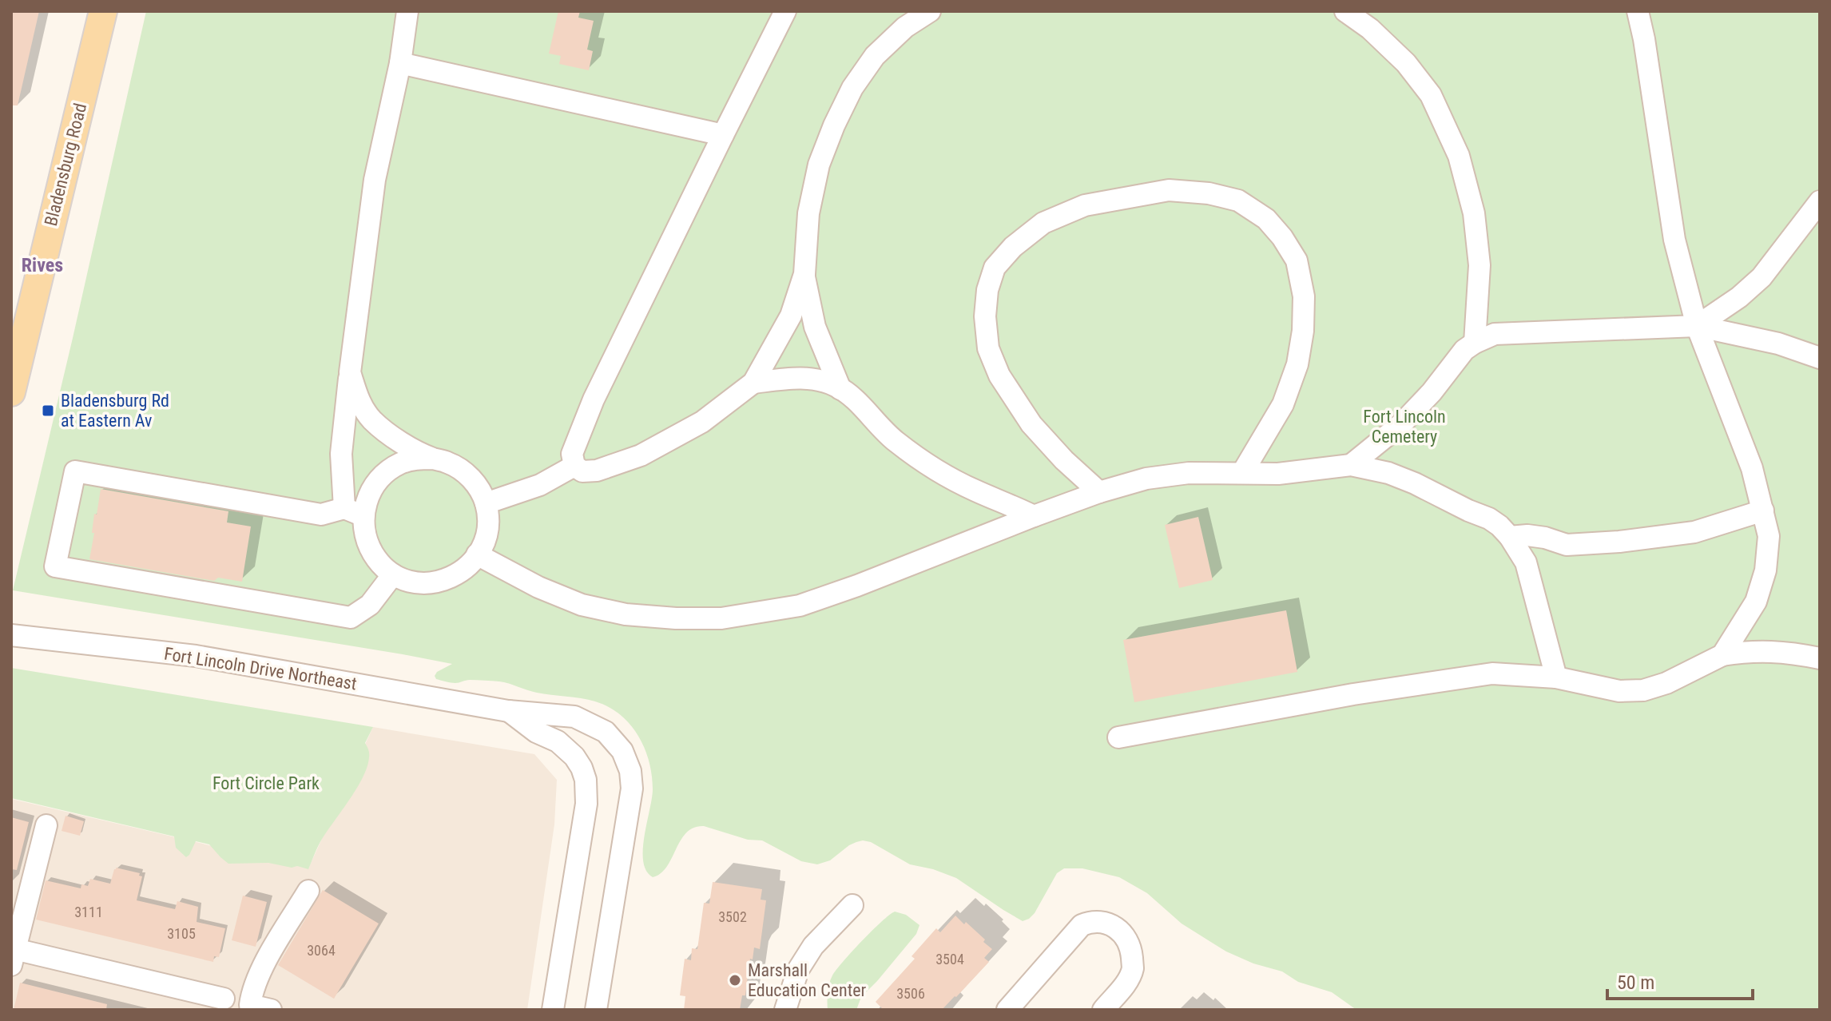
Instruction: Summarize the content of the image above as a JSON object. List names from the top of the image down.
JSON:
{
  "streets": {
    "main road": ["Bladensburg Road"],
    "street": ["Fort Lincoln Drive Northeast"]
  },
  "districts": ["Rives"],
  "parks": ["Fort Lincoln Cemetery", "Fort Circle Park"],
  "places": {
    "transit": ["Bladensburg Rd at Eastern Av"],
    "other": ["Marshall Education Center"]
  },
  "house_numbers": [
    "3111",
    "3502",
    "3105",
    "3064",
    "3504",
    "3506"
  ],
  "scale_bar": "50 m"
}
